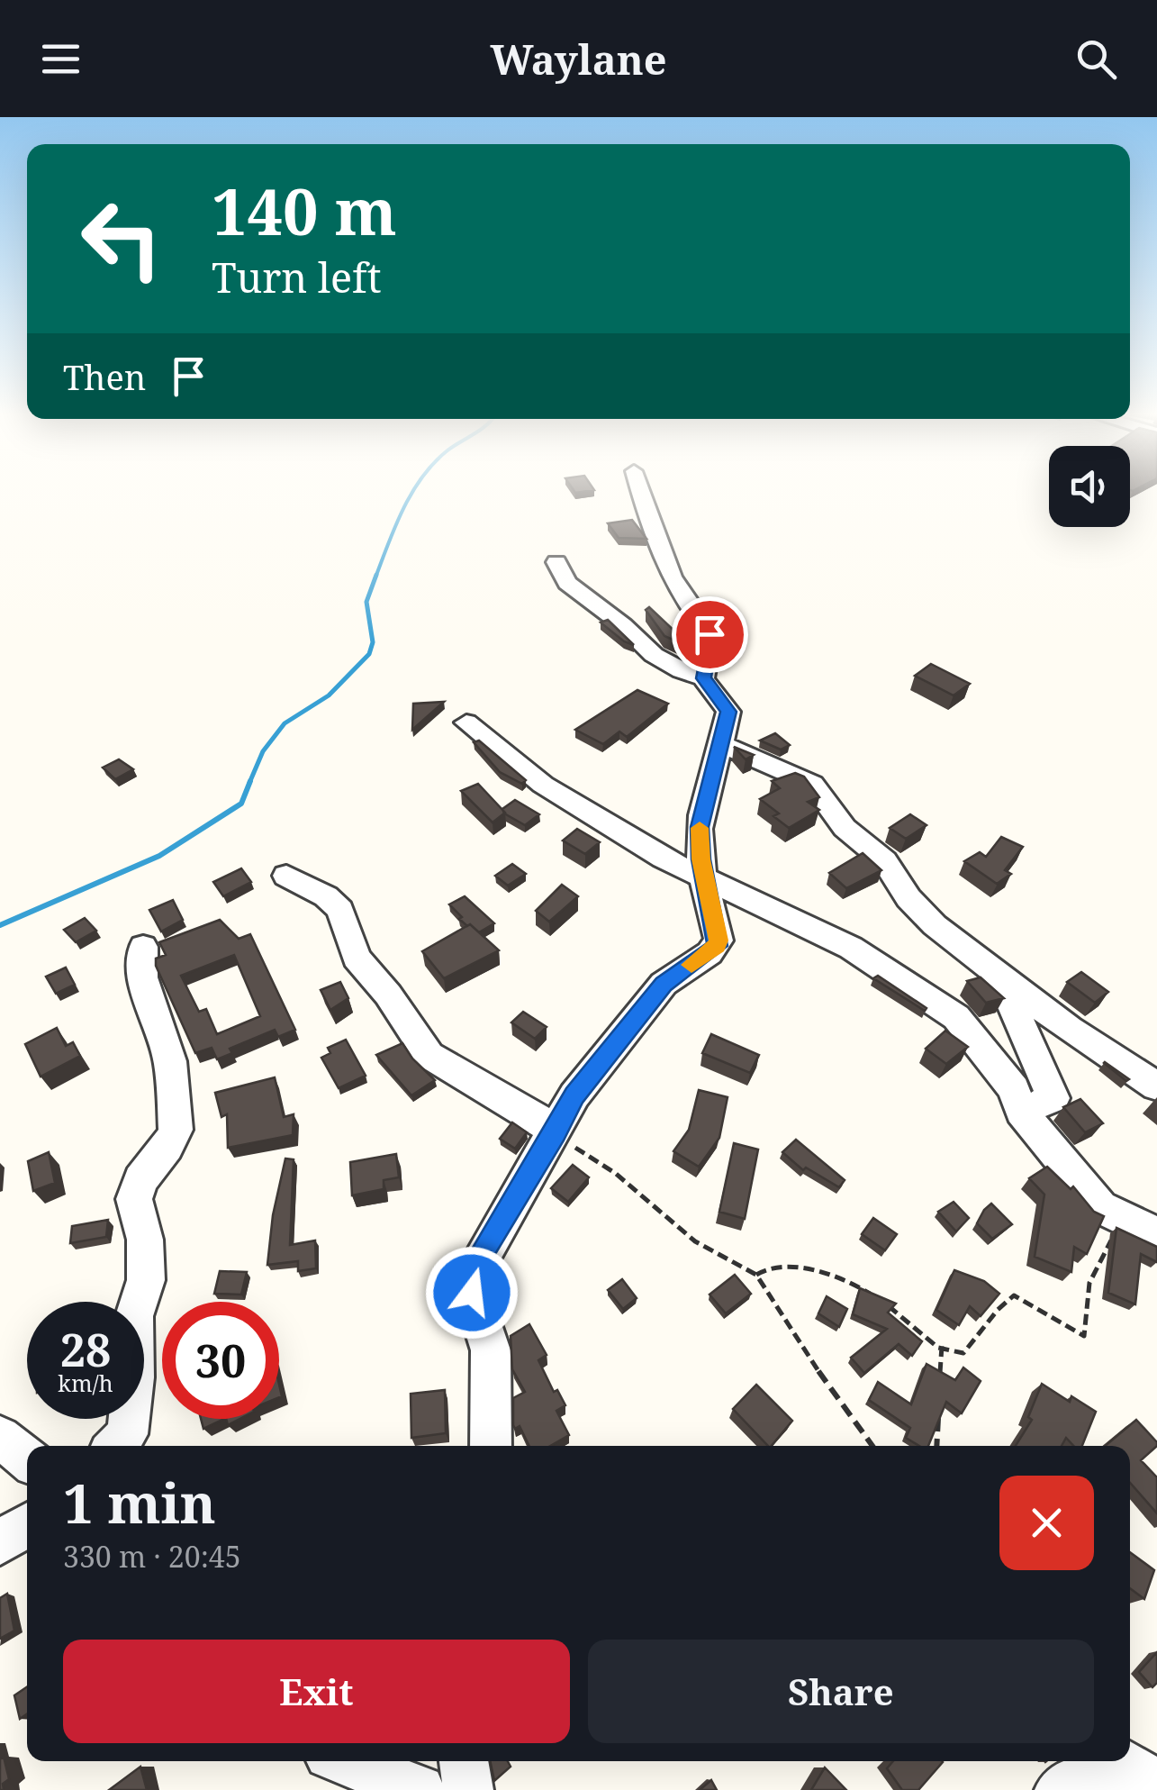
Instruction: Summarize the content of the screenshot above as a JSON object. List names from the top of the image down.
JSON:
{
  "page": {
    "header": "Waylane",
    "turn": ["140 m", "Turn left"],
    "then": "Then",
    "speed": "28 km/h",
    "limit": "30",
    "heading": ["1 min", "330 m · 20:45"],
    "buttons": ["Exit", "Share"]
  }
}
